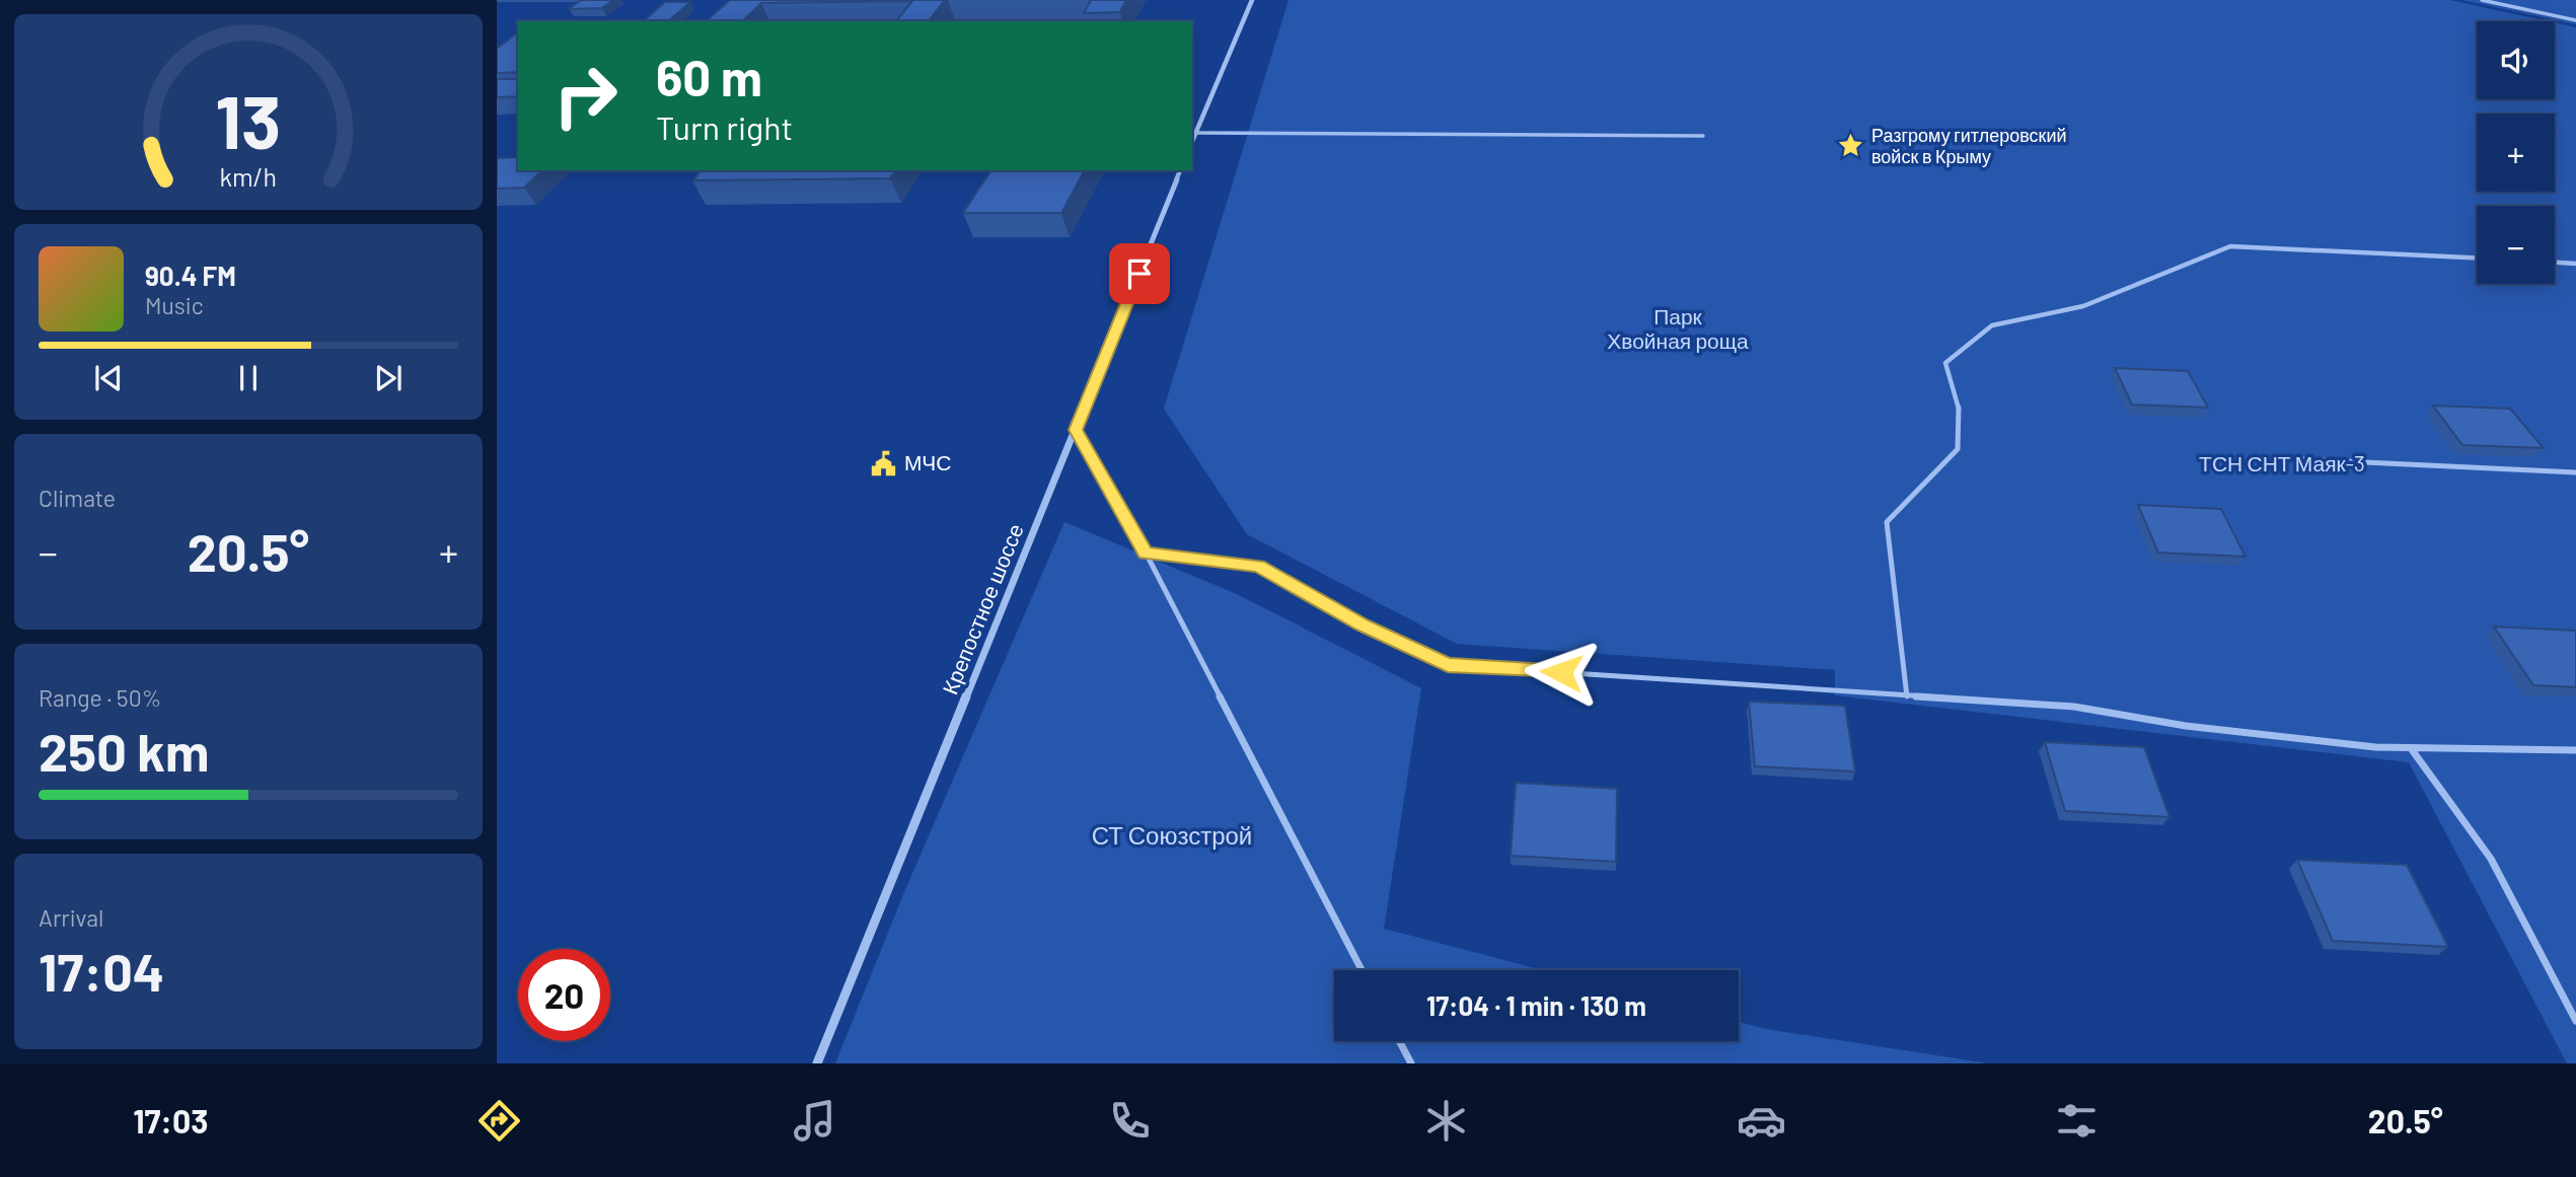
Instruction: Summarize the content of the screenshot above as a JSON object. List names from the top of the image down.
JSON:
{
  "streets": {
    "street": ["Крепостное шоссе"]
  },
  "parks": ["Парк Хвойная роща", "ТСН СНТ Маяк-3", "СТ Союзстрой"],
  "places": {
    "place": ["Разгрому гитлеровский войск в Крыму"],
    "public building": ["МЧС"]
  },
  "page": {
    "map_buttons": ["+", "−"],
    "turn": ["60 m", "Turn right"],
    "song": ["90.4 FM", "Music"],
    "tile": [
      "Climate",
      ["Range · 50%", "250 km"],
      ["Arrival", "17:04"]
    ],
    "heat": ["−", "20.5°", "+"],
    "limit": "20",
    "trip": "17:04 · 1 min · 130 m",
    "tabs": ["17:03", "20.5°"],
    "gauge": ["13", "km/h"]
  }
}
